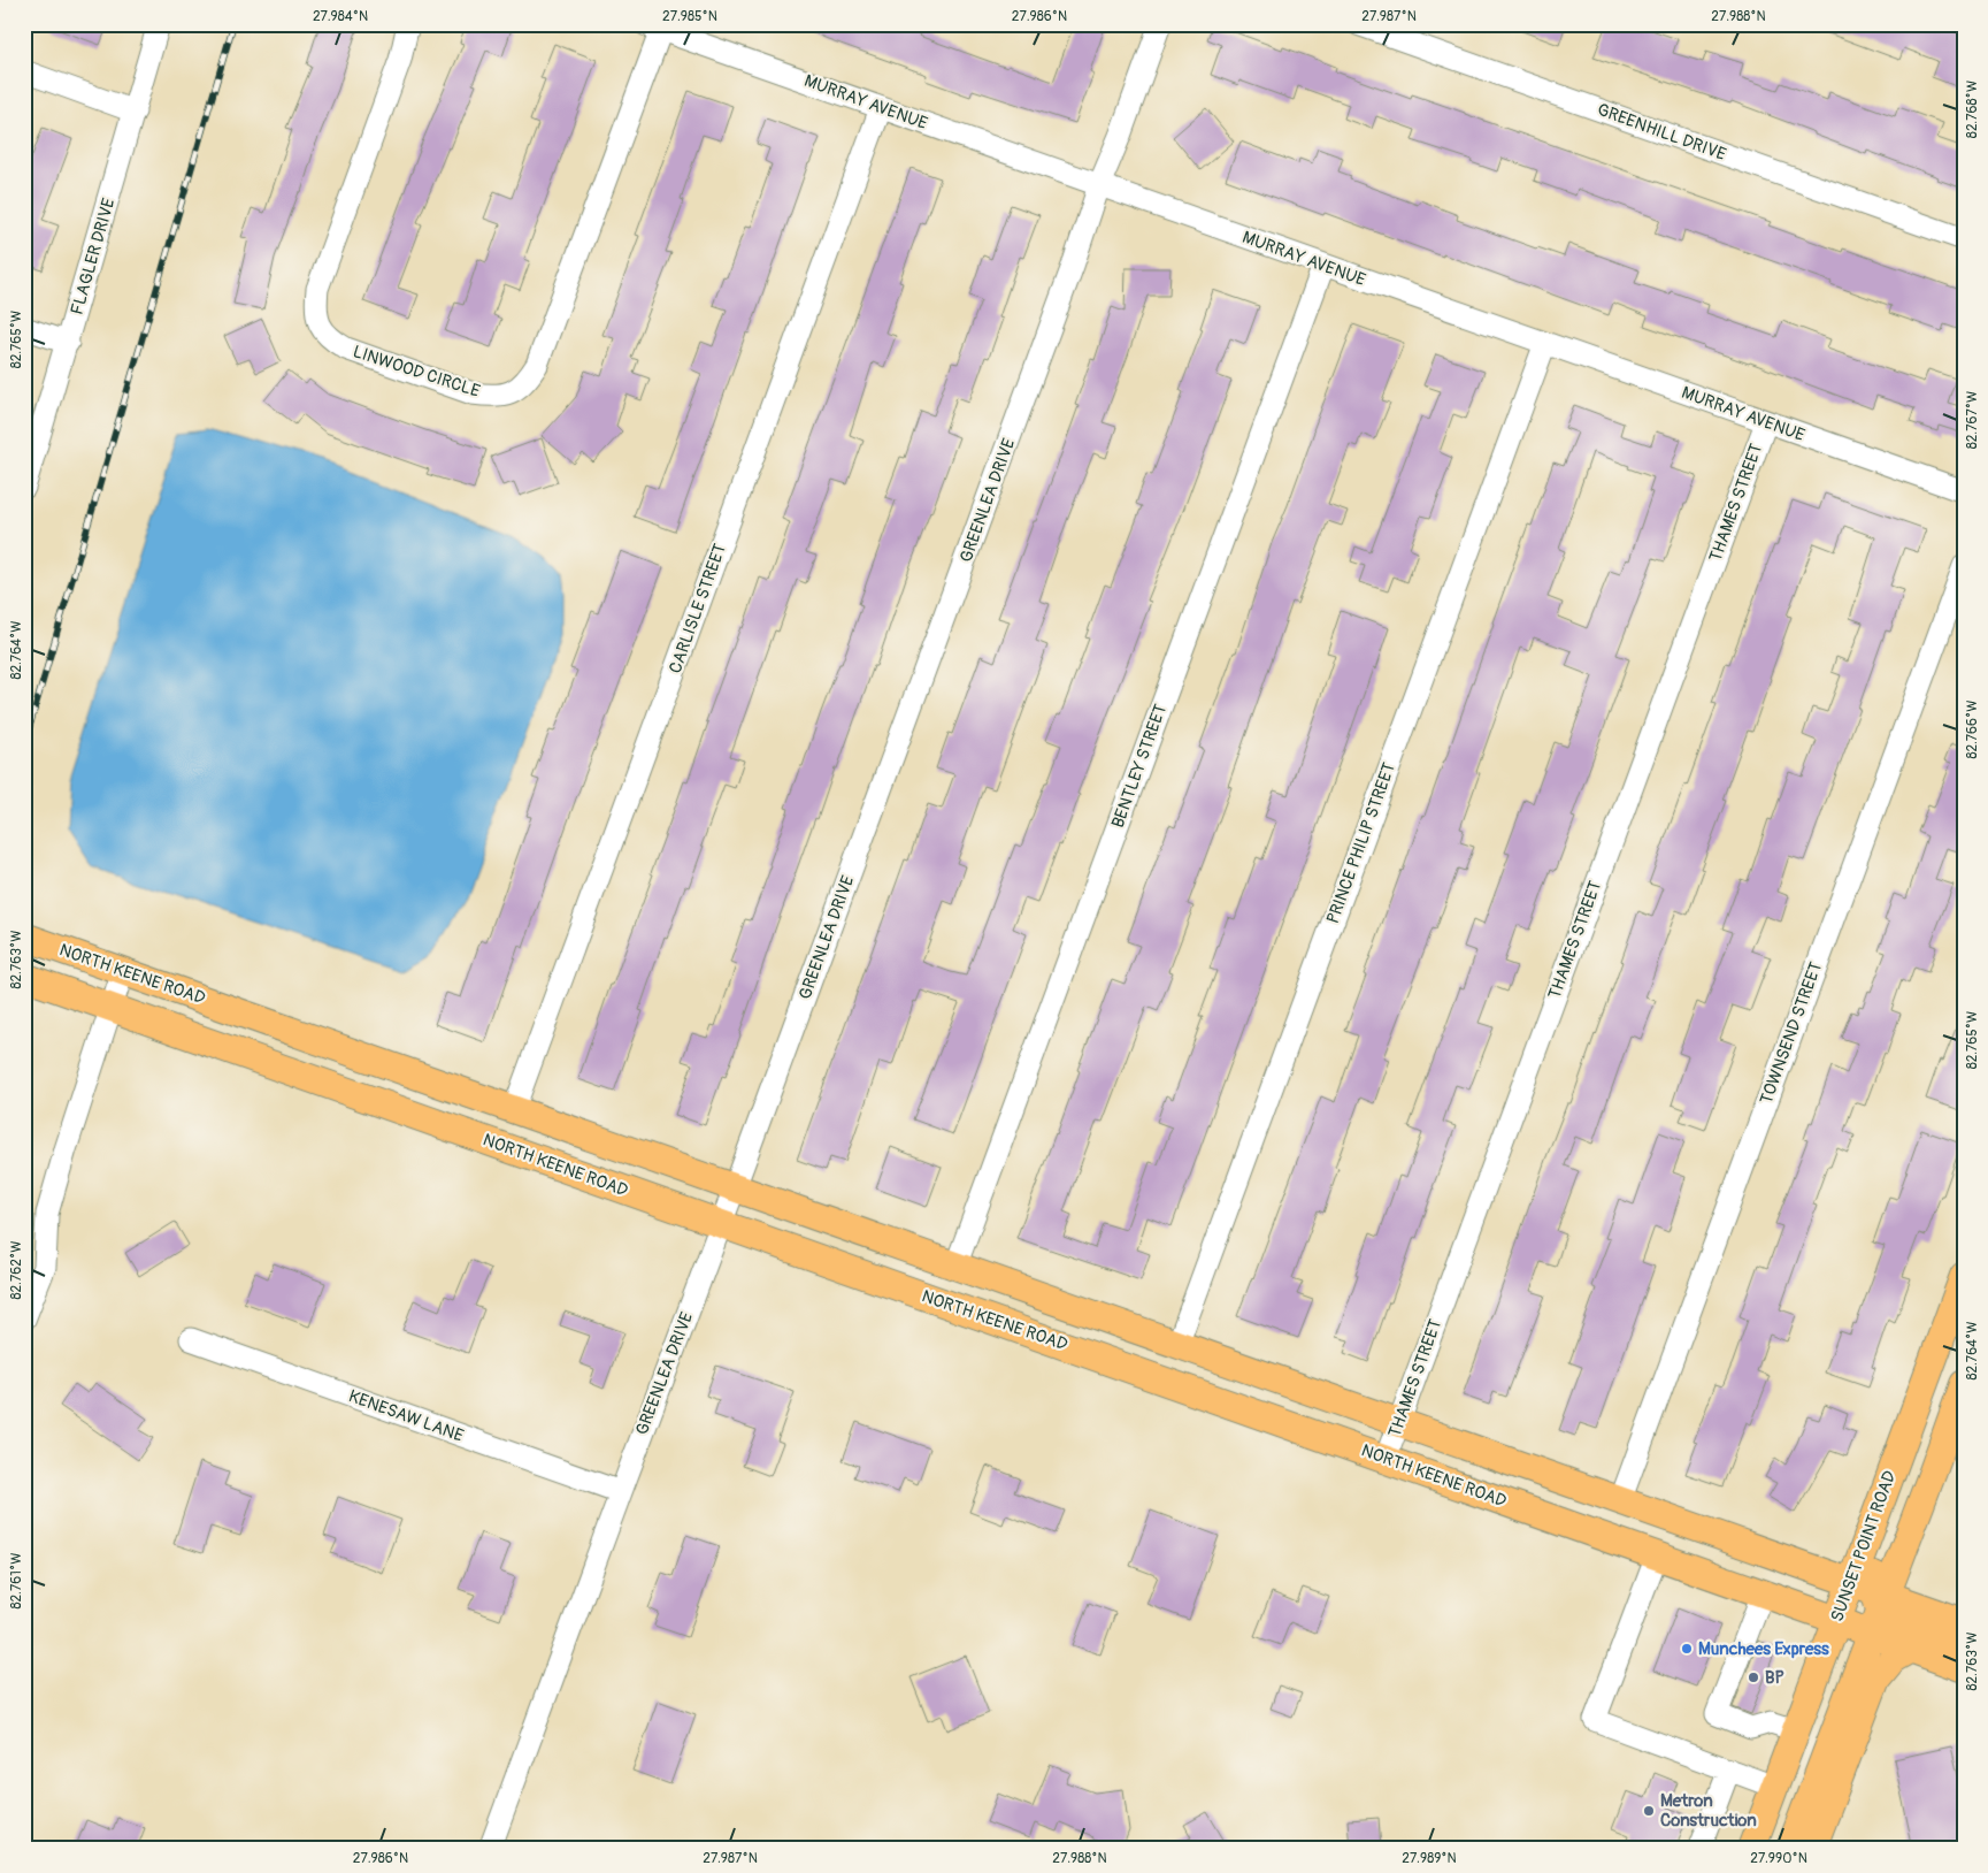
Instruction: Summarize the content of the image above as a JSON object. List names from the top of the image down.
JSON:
{
  "streets": {
    "main road": ["NORTH KEENE ROAD", "SUNSET POINT ROAD"],
    "street": [
      "MURRAY AVENUE",
      "GREENHILL DRIVE",
      "FLAGLER DRIVE",
      "LINWOOD CIRCLE",
      "GREENLEA DRIVE",
      "THAMES STREET",
      "CARLISLE STREET",
      "BENTLEY STREET",
      "PRINCE PHILIP STREET",
      "TOWNSEND STREET",
      "KENESAW LANE"
    ]
  },
  "crossings": [
    ["MURRAY AVENUE", "LINWOOD CIRCLE"],
    ["MURRAY AVENUE", "GREENLEA DRIVE"],
    ["MURRAY AVENUE", "THAMES STREET"],
    ["MURRAY AVENUE", "CARLISLE STREET"],
    ["MURRAY AVENUE", "BENTLEY STREET"],
    ["MURRAY AVENUE", "PRINCE PHILIP STREET"],
    ["GREENLEA DRIVE", "NORTH KEENE ROAD"],
    ["GREENLEA DRIVE", "KENESAW LANE"],
    ["THAMES STREET", "NORTH KEENE ROAD"],
    ["CARLISLE STREET", "NORTH KEENE ROAD"],
    ["BENTLEY STREET", "NORTH KEENE ROAD"],
    ["PRINCE PHILIP STREET", "NORTH KEENE ROAD"],
    ["NORTH KEENE ROAD", "TOWNSEND STREET"],
    ["NORTH KEENE ROAD", "SUNSET POINT ROAD"]
  ],
  "places": ["Munchees Express", "BP", "Metron Construction"],
  "coordinates": [
    "27.984°N",
    "27.985°N",
    "27.986°N",
    "27.987°N",
    "27.988°N",
    "82.768°W",
    "82.765°W",
    "82.767°W",
    "82.764°W",
    "82.766°W",
    "82.763°W",
    "82.762°W",
    "82.761°W",
    "27.989°N",
    "27.990°N"
  ]
}
